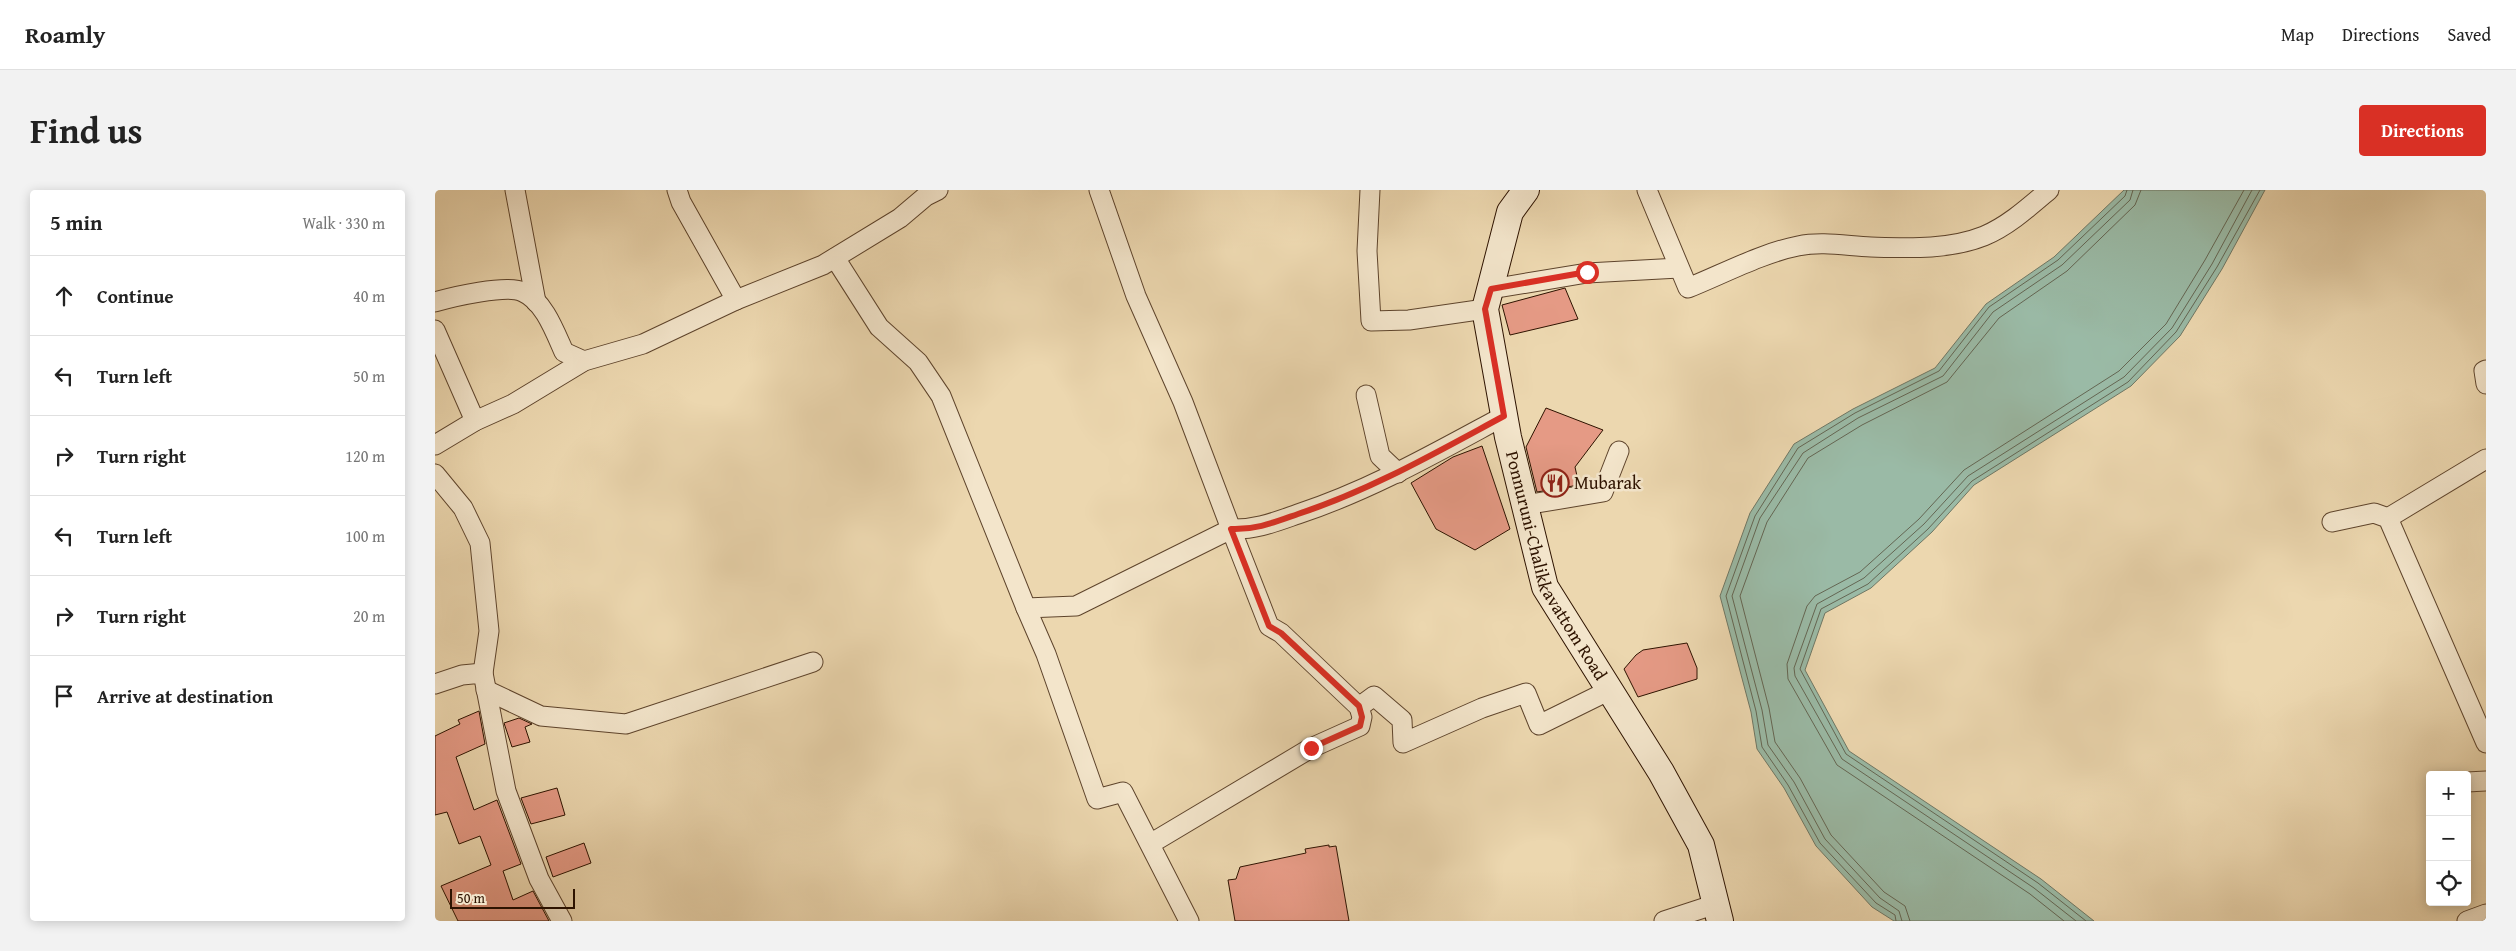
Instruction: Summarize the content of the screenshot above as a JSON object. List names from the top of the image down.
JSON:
{
  "streets": {
    "street": ["Ponnuruni-Chalikkavattom Road"]
  },
  "places": {
    "restaurant": ["Mubarak"]
  },
  "scale_bar": "50 m",
  "page": {
    "header": "Roamly",
    "nav": ["Map", "Directions", "Saved"],
    "title": "Find us",
    "buttons": "Directions",
    "heading": ["5 min", "Walk · 330 m"],
    "list": [
      ["Continue", "40 m"],
      ["Turn left", "50 m"],
      ["Turn right", "120 m"],
      ["Turn left", "100 m"],
      ["Turn right", "20 m"],
      "Arrive at destination"
    ],
    "map_buttons": ["+", "−"],
    "scale": "50 m"
  }
}
